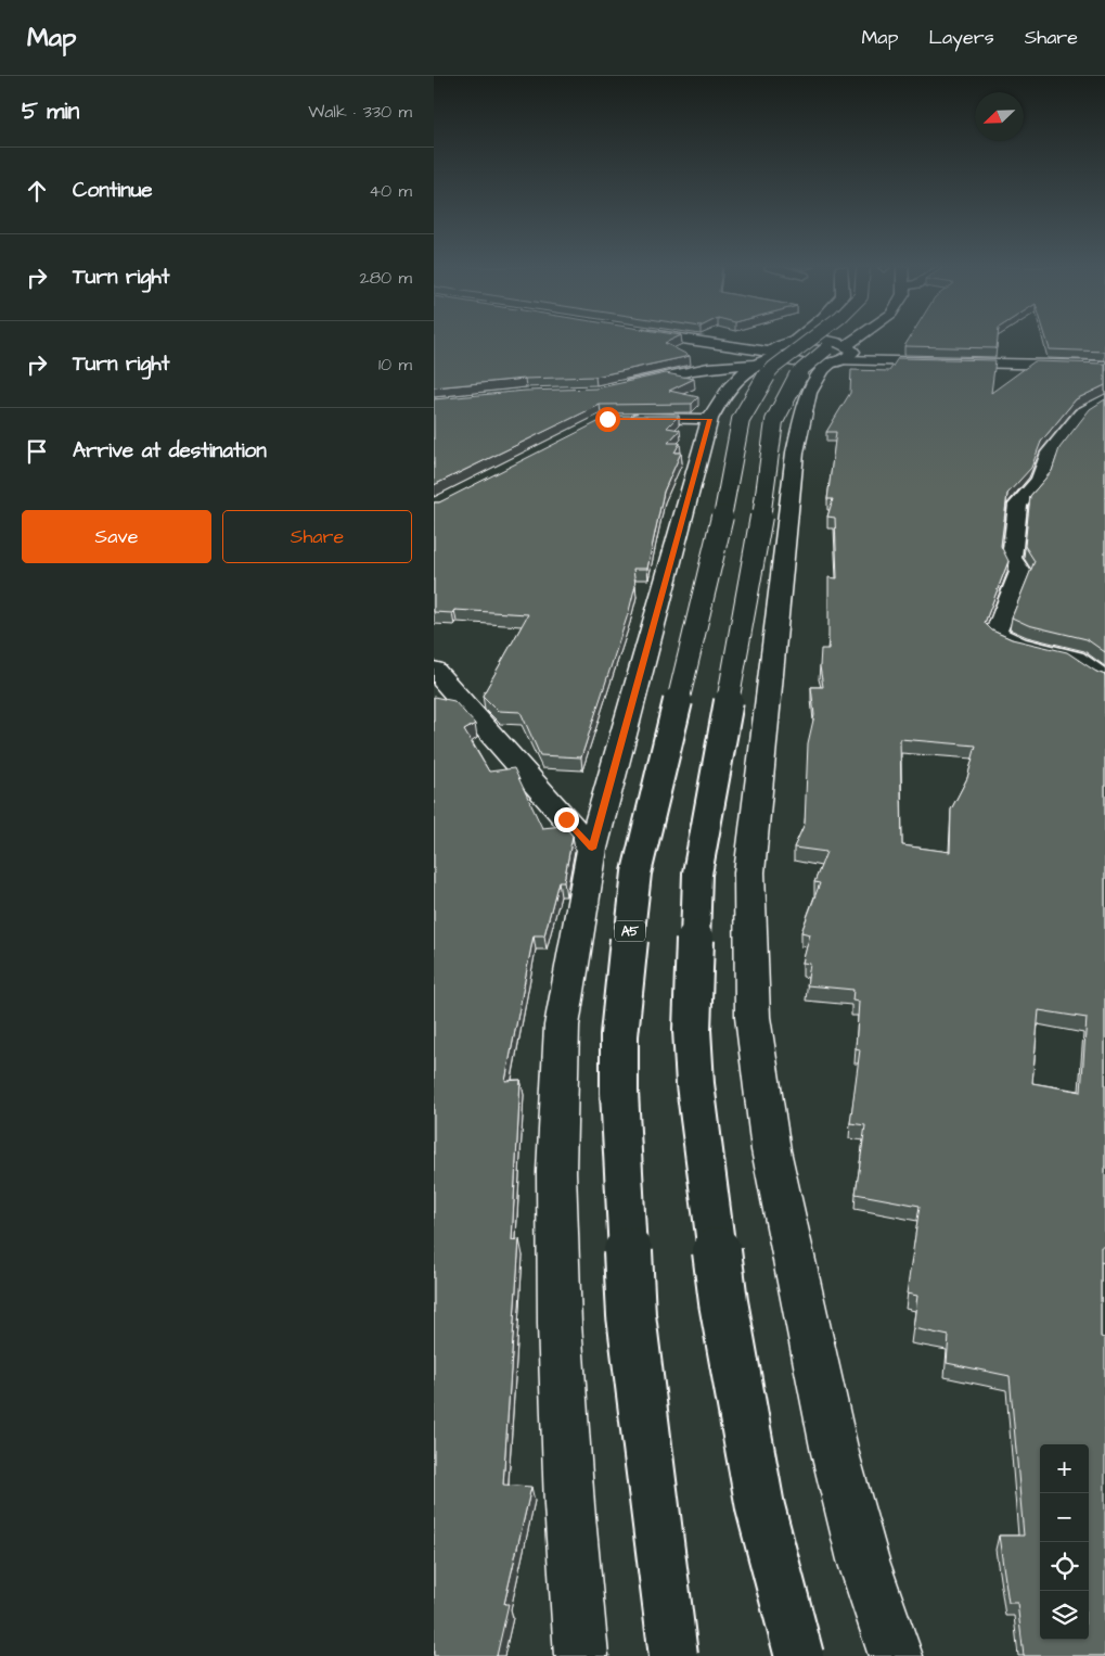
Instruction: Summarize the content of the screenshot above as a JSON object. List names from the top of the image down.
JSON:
{
  "streets": {
    "main road": ["A5"]
  },
  "north": "bottom left",
  "page": {
    "header": "Map",
    "nav": ["Map", "Layers", "Share"],
    "heading": ["5 min", "Walk · 330 m"],
    "list": [
      ["Continue", "40 m"],
      ["Turn right", "280 m"],
      ["Turn right", "10 m"],
      "Arrive at destination"
    ],
    "buttons": ["Save", "Share"],
    "map_buttons": ["+", "−"]
  }
}
